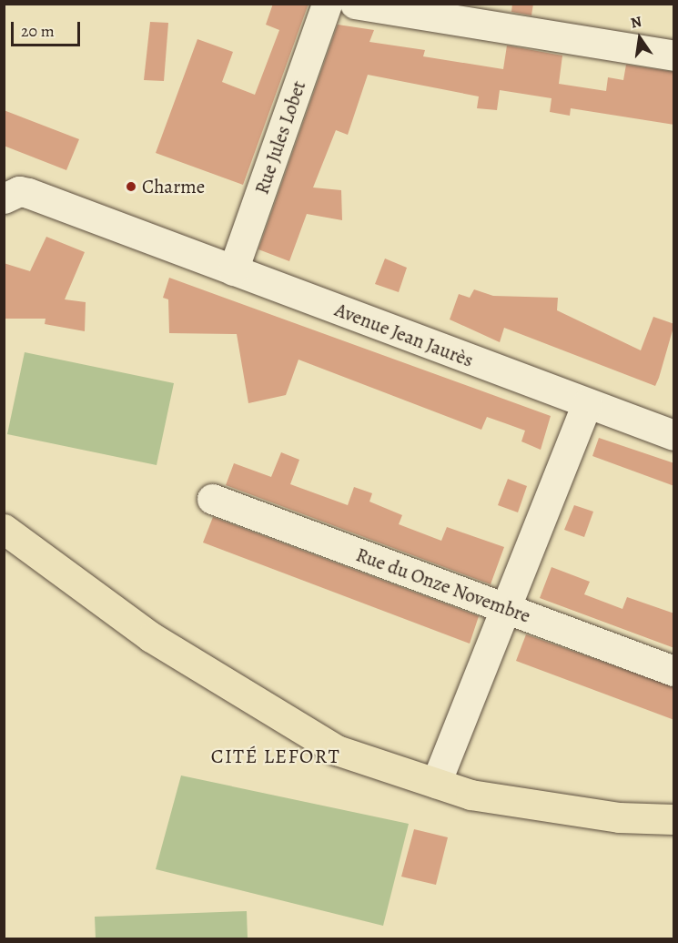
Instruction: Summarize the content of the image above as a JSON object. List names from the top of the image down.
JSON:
{
  "streets": {
    "street": ["Rue Jules Lobet", "Avenue Jean Jaurès", "Rue du Onze Novembre"]
  },
  "crossings": [
    ["Rue Jules Lobet", "Avenue Jean Jaurès"]
  ],
  "districts": ["CITÉ LEFORT"],
  "places": ["Charme"],
  "scale_bar": "20 m",
  "north": "top"
}
